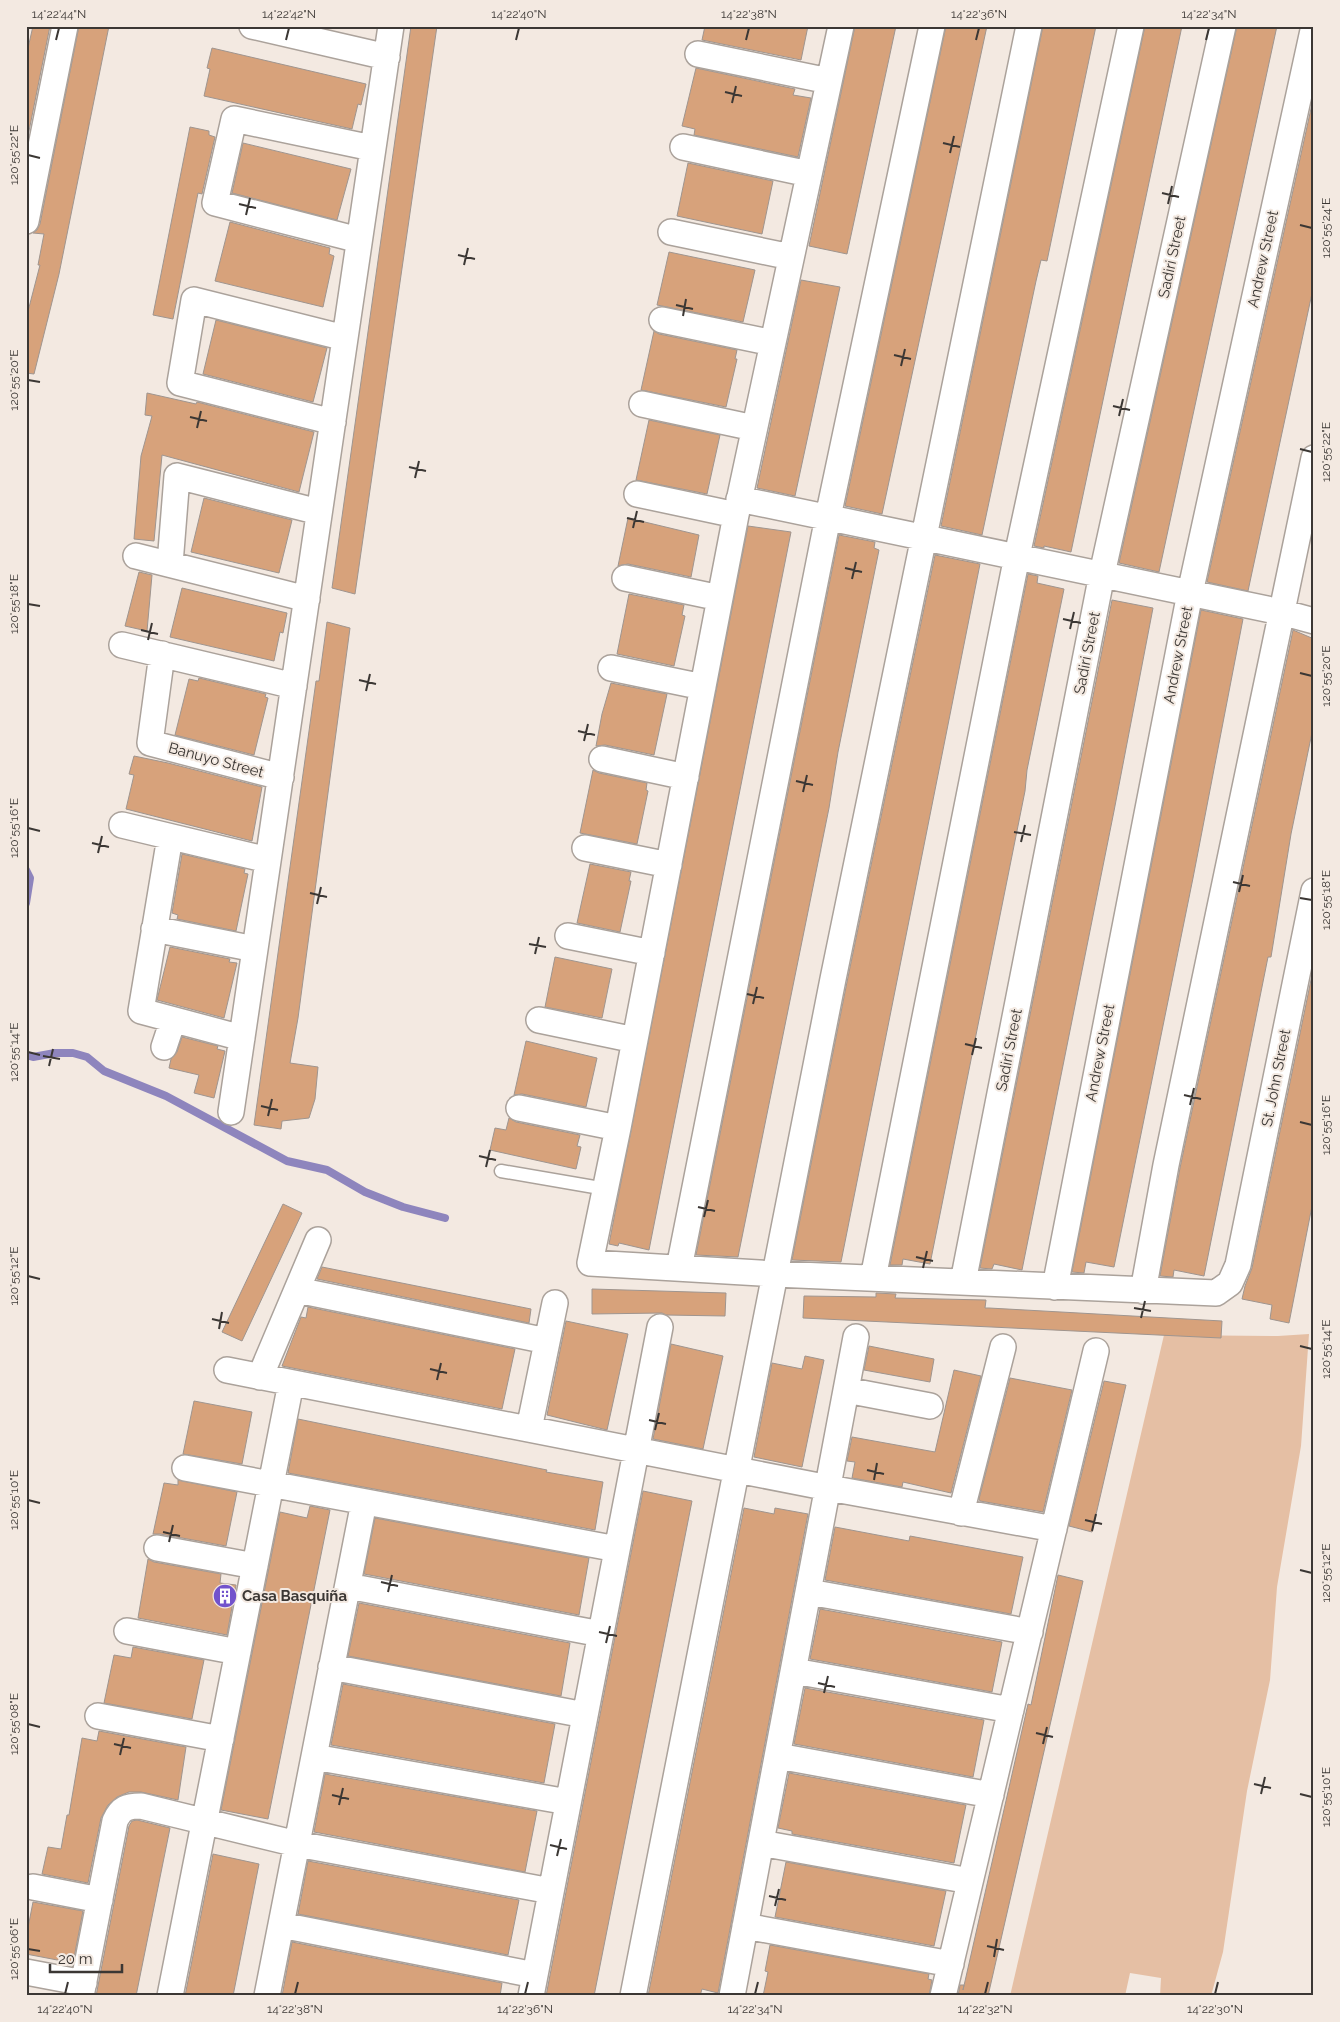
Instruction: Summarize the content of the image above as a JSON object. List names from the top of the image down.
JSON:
{
  "streets": {
    "street": [
      "Sadiri Street",
      "Andrew Street",
      "Banuyo Street",
      "St. John Street"
    ]
  },
  "crossings": [
    ["Sadiri Street", "St. John Street"],
    ["Andrew Street", "St. John Street"]
  ],
  "places": {
    "building": ["Casa Basquiña"]
  },
  "scale_bar": "20 m",
  "coordinates": [
    "14°22'44\"N",
    "14°22'42\"N",
    "14°22'40\"N",
    "14°22'38\"N",
    "14°22'36\"N",
    "14°22'34\"N",
    "120°55'22\"E",
    "120°55'24\"E",
    "120°55'20\"E",
    "120°55'18\"E",
    "120°55'16\"E",
    "120°55'14\"E",
    "120°55'12\"E",
    "120°55'10\"E",
    "120°55'08\"E",
    "120°55'06\"E",
    "14°22'32\"N",
    "14°22'30\"N"
  ]
}
